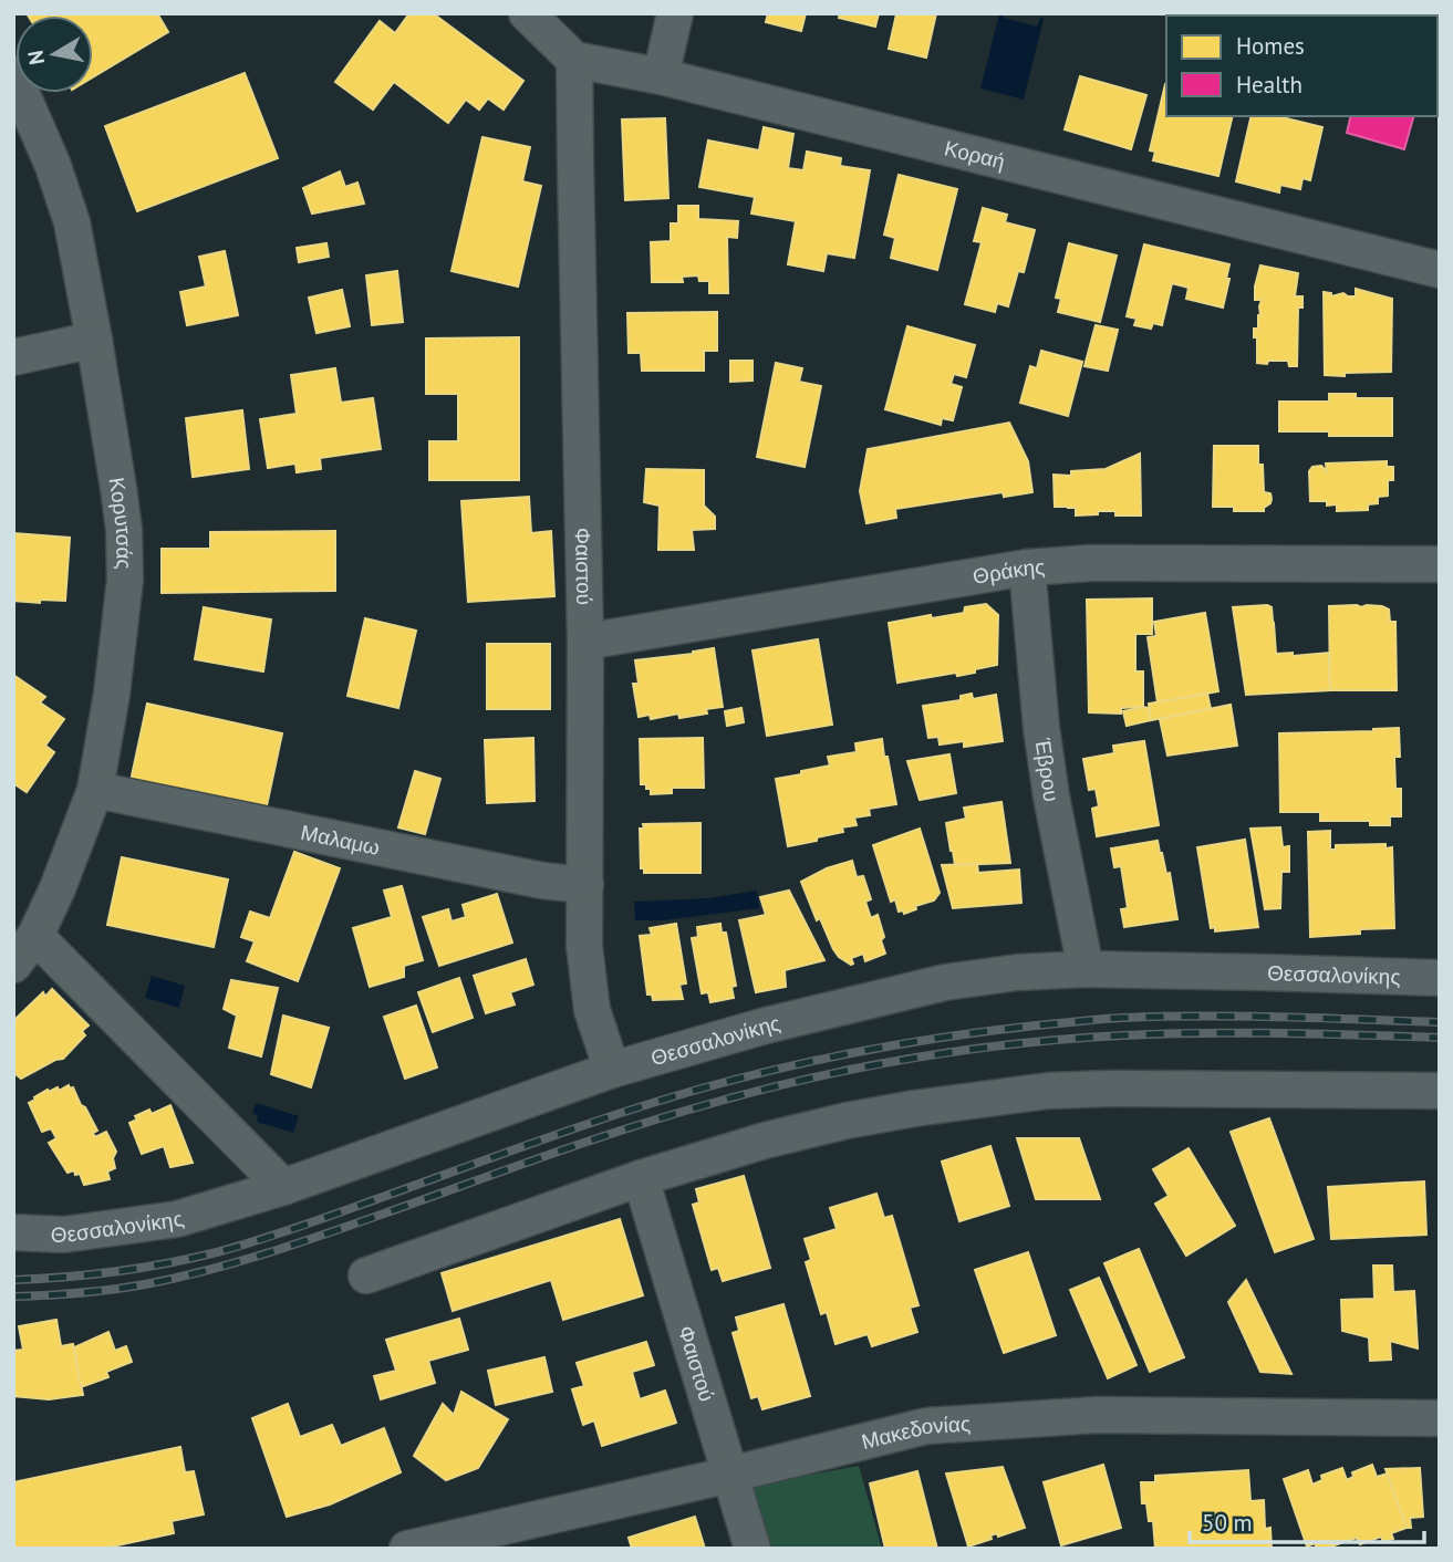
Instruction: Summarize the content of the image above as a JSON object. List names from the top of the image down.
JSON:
{
  "streets": {
    "street": [
      "Κοραή",
      "Κορυτσάς",
      "Φαιστού",
      "Θράκης",
      "Έβρου",
      "Μαλαμω",
      "Θεσσαλονίκης",
      "Μακεδονίας"
    ]
  },
  "crossings": [
    ["Κοραή", "Φαιστού"],
    ["Κορυτσάς", "Μαλαμω"],
    ["Φαιστού", "Θράκης"],
    ["Φαιστού", "Μαλαμω"],
    ["Φαιστού", "Θεσσαλονίκης"],
    ["Φαιστού", "Μακεδονίας"],
    ["Θράκης", "Έβρου"],
    ["Έβρου", "Θεσσαλονίκης"]
  ],
  "legend": ["Homes", "Health"],
  "scale_bar": "50 m",
  "north": "left"
}
